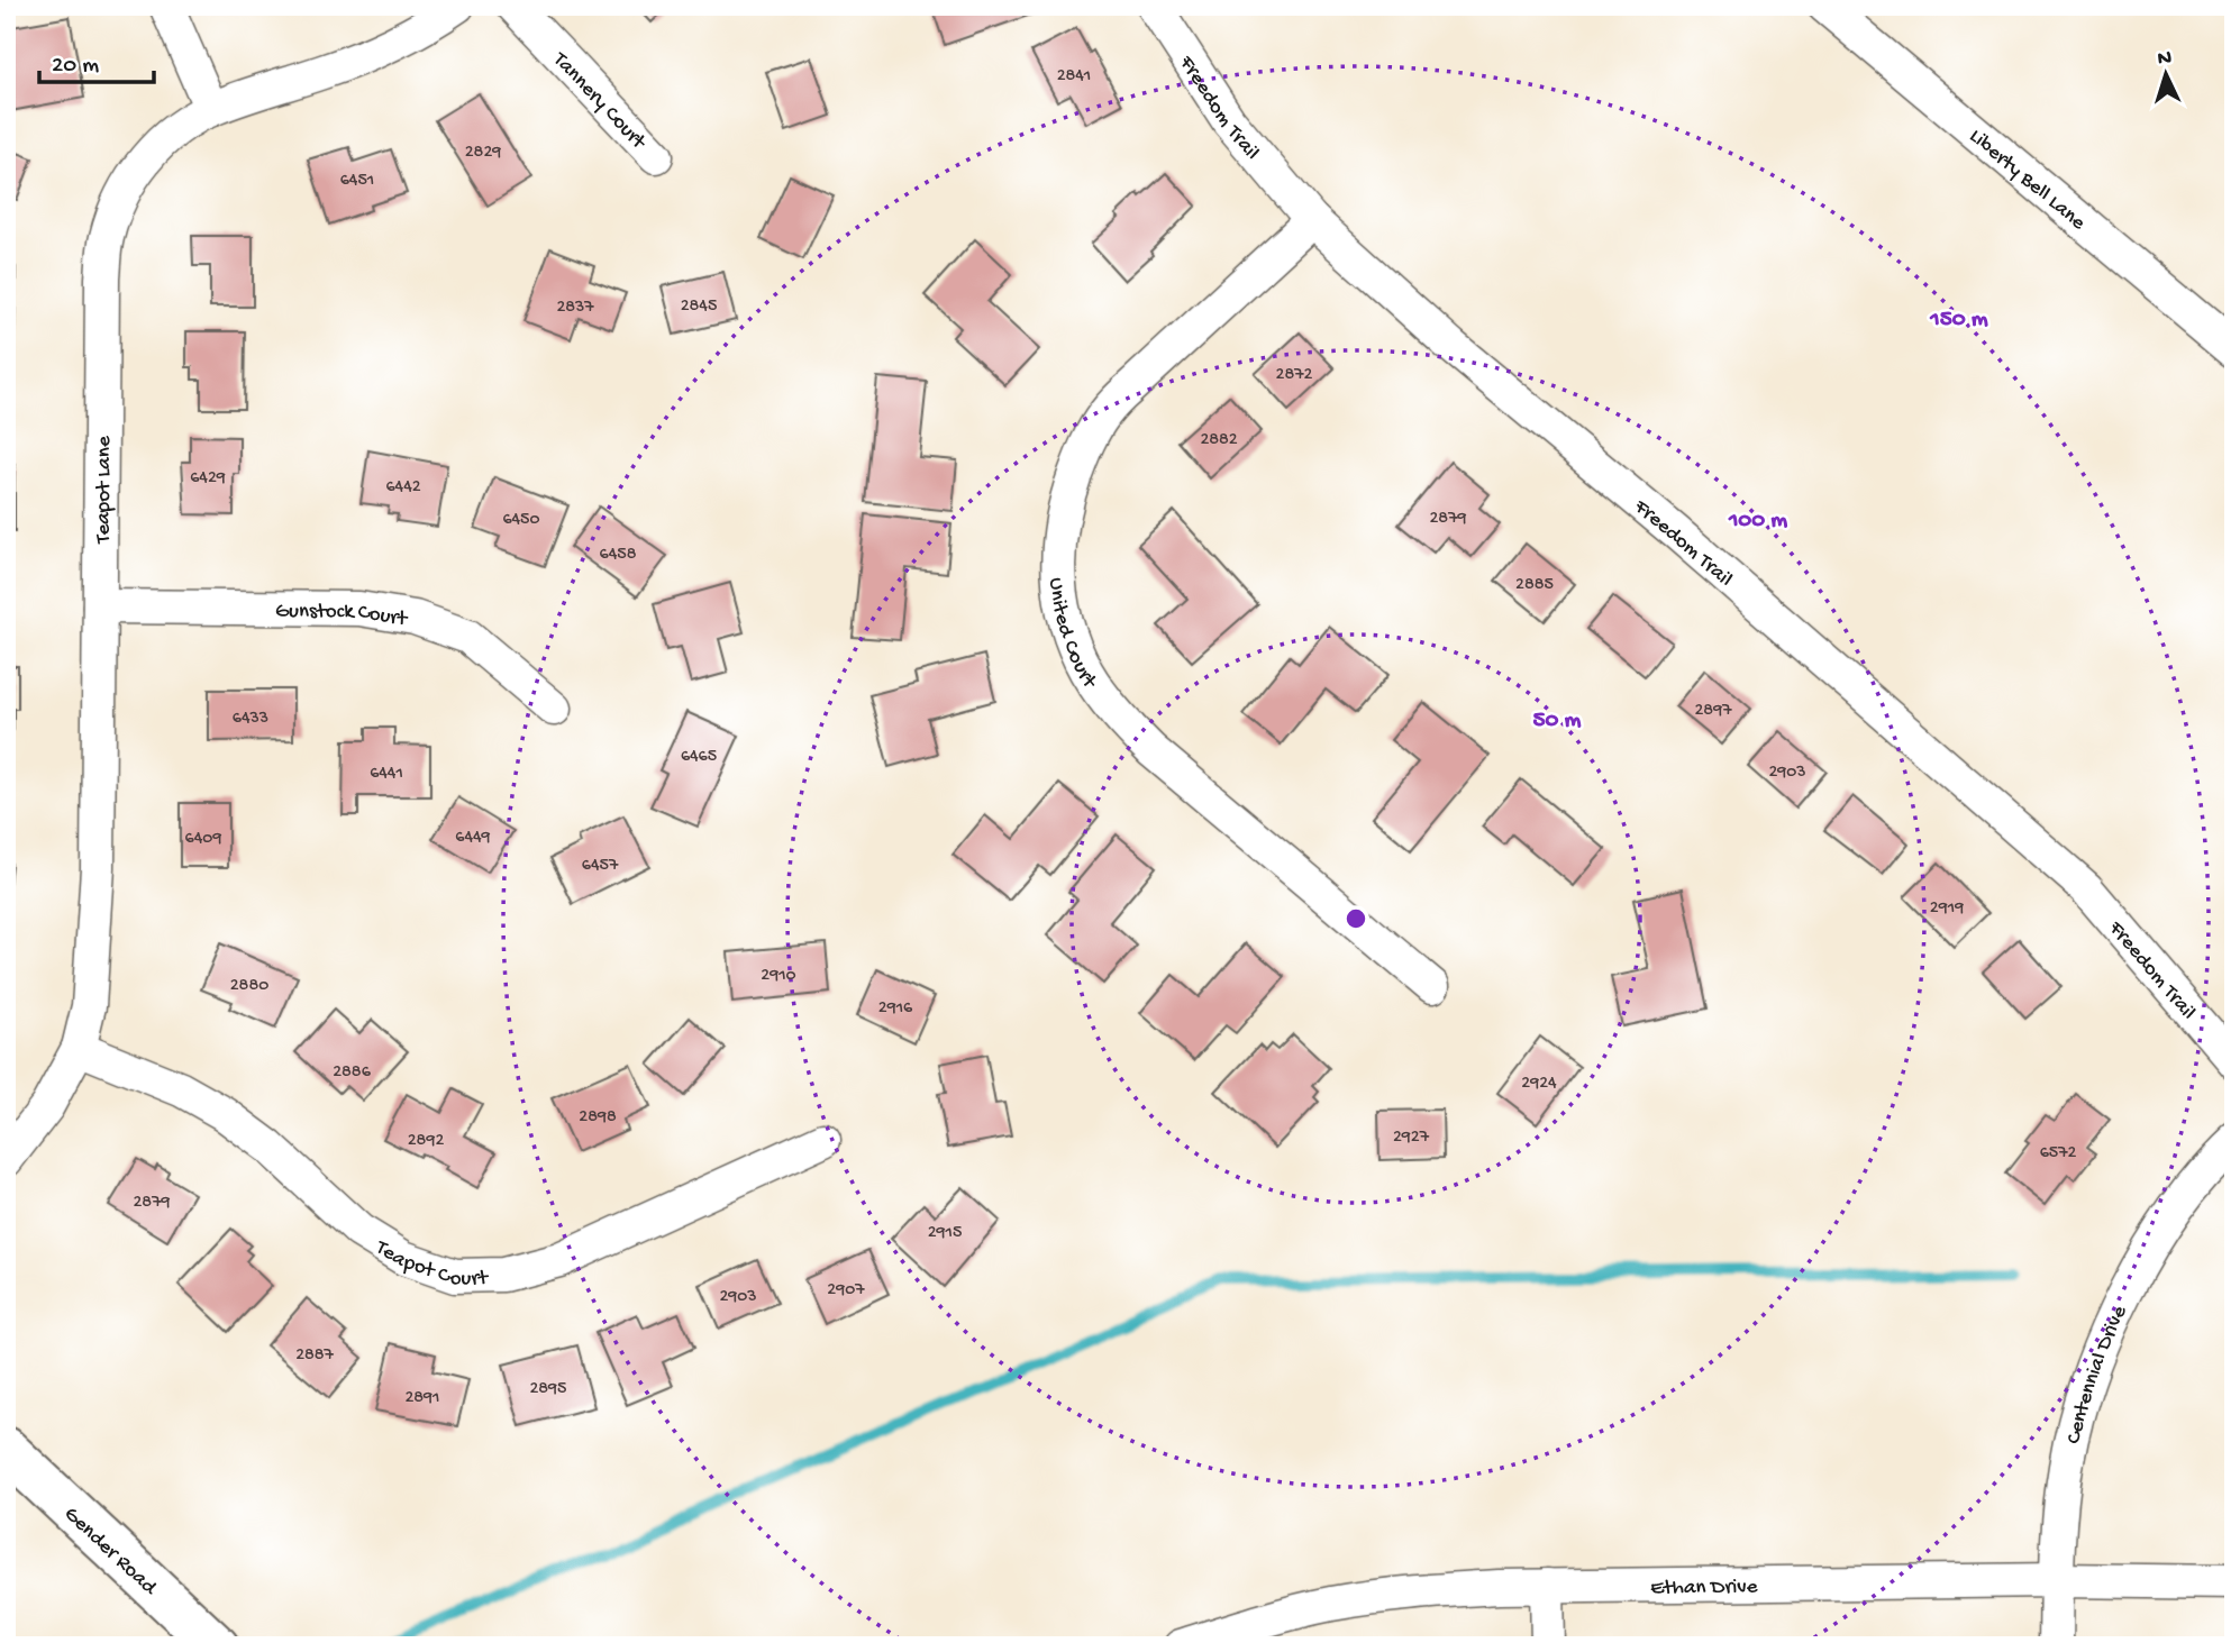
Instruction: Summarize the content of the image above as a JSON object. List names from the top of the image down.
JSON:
{
  "streets": {
    "main road": ["Gender Road"],
    "street": [
      "Tannery Court",
      "Freedom Trail",
      "Liberty Bell Lane",
      "Teapot Lane",
      "Gunstock Court",
      "United Court",
      "Teapot Court",
      "Centennial Drive",
      "Ethan Drive"
    ]
  },
  "crossings": [
    ["Freedom Trail", "United Court"],
    ["Teapot Lane", "Gunstock Court"],
    ["Teapot Lane", "Teapot Court"],
    ["Centennial Drive", "Ethan Drive"]
  ],
  "house_numbers": [
    "2841",
    "2829",
    "6451",
    "2845",
    "2837",
    "2872",
    "2882",
    "6429",
    "6442",
    "2879",
    "6450",
    "6458",
    "2885",
    "2897",
    "6433",
    "6465",
    "2903",
    "6441",
    "6449",
    "6409",
    "6457",
    "2919",
    "2910",
    "2880",
    "2916",
    "2886",
    "2924",
    "2898",
    "2927",
    "2892",
    "6572",
    "2879",
    "2915",
    "2907",
    "2903",
    "2887",
    "2895",
    "2891"
  ],
  "scale_bar": "20 m",
  "north": "top",
  "rings": ["150 m", "100 m", "50 m"]
}
